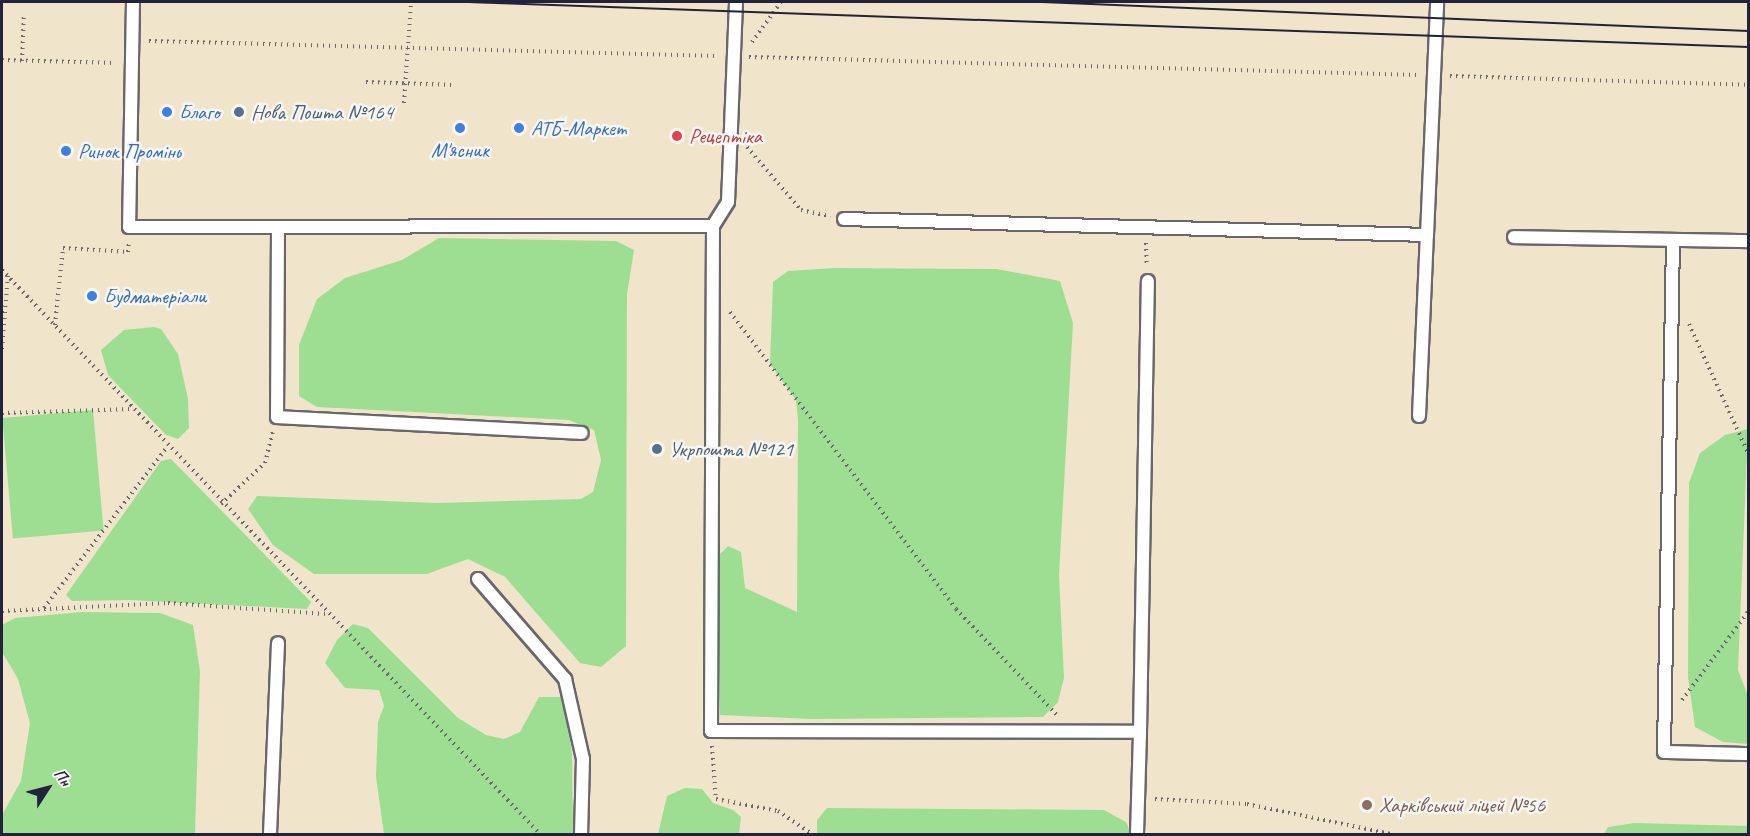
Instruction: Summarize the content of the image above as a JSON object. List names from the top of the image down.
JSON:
{
  "places": [
    "Благо",
    "Нова Пошта №164",
    "М'ясник",
    "АТБ-Маркет",
    "Рецептіка",
    "Ринок Промінь",
    "Будматеріали",
    "Укрпошта №121",
    "Харківський ліцей №56"
  ],
  "north": "top right"
}
